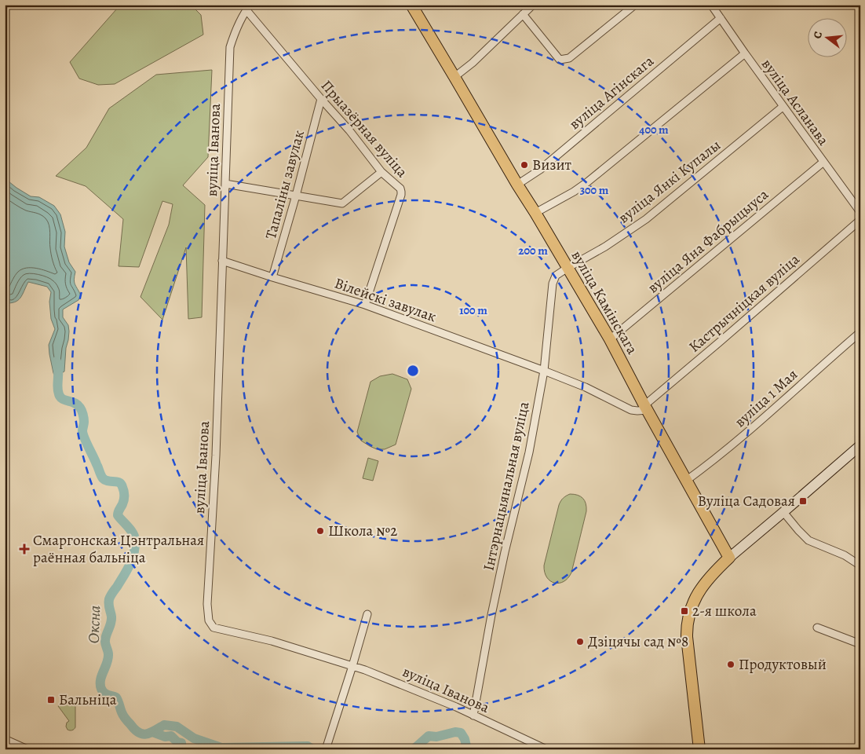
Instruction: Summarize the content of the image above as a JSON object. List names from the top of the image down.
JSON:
{
  "streets": {
    "main road": ["вуліца Камінскага"],
    "street": [
      "вуліца Агінскага",
      "вуліца Асланава",
      "Прыазёрная вуліца",
      "вуліца Іванова",
      "вуліца Янкі Купалы",
      "Тапаліны завулак",
      "вуліца Яна Фабрыцыуса",
      "Вілейскі завулак",
      "Кастрычніцкая вуліца",
      "вуліца 1 Мая",
      "Інтэрнацыянальная вуліца"
    ]
  },
  "crossings": [
    ["вуліца Агінскага", "вуліца Асланава"],
    ["вуліца Агінскага", "вуліца Камінскага"],
    ["вуліца Асланава", "вуліца Янкі Купалы"],
    ["вуліца Асланава", "вуліца Яна Фабрыцыуса"],
    ["Прыазёрная вуліца", "вуліца Іванова"],
    ["Прыазёрная вуліца", "Тапаліны завулак"],
    ["Прыазёрная вуліца", "Вілейскі завулак"],
    ["вуліца Іванова", "Вілейскі завулак"],
    ["вуліца Іванова", "Інтэрнацыянальная вуліца"],
    ["вуліца Янкі Купалы", "вуліца Камінскага"],
    ["вуліца Янкі Купалы", "Інтэрнацыянальная вуліца"],
    ["Тапаліны завулак", "Вілейскі завулак"],
    ["вуліца Яна Фабрыцыуса", "вуліца Камінскага"],
    ["Вілейскі завулак", "вуліца Камінскага"],
    ["Вілейскі завулак", "Кастрычніцкая вуліца"],
    ["Вілейскі завулак", "Інтэрнацыянальная вуліца"],
    ["вуліца Камінскага", "Кастрычніцкая вуліца"],
    ["вуліца Камінскага", "вуліца 1 Мая"],
    ["вуліца Камінскага", "Інтэрнацыянальная вуліца"]
  ],
  "water": ["Оксна"],
  "places": {
    "other": [
      "Визит",
      "Школа №2",
      "Дзіцячы сад №8",
      "Продуктовый"
    ],
    "transit": ["Вуліца Садовая", "2-я школа", "Бальніца"],
    "health": ["Смаргонская Цэнтральная раённая бальніца"]
  },
  "north": "left",
  "rings": [
    "400 m",
    "300 m",
    "200 m",
    "100 m"
  ]
}
